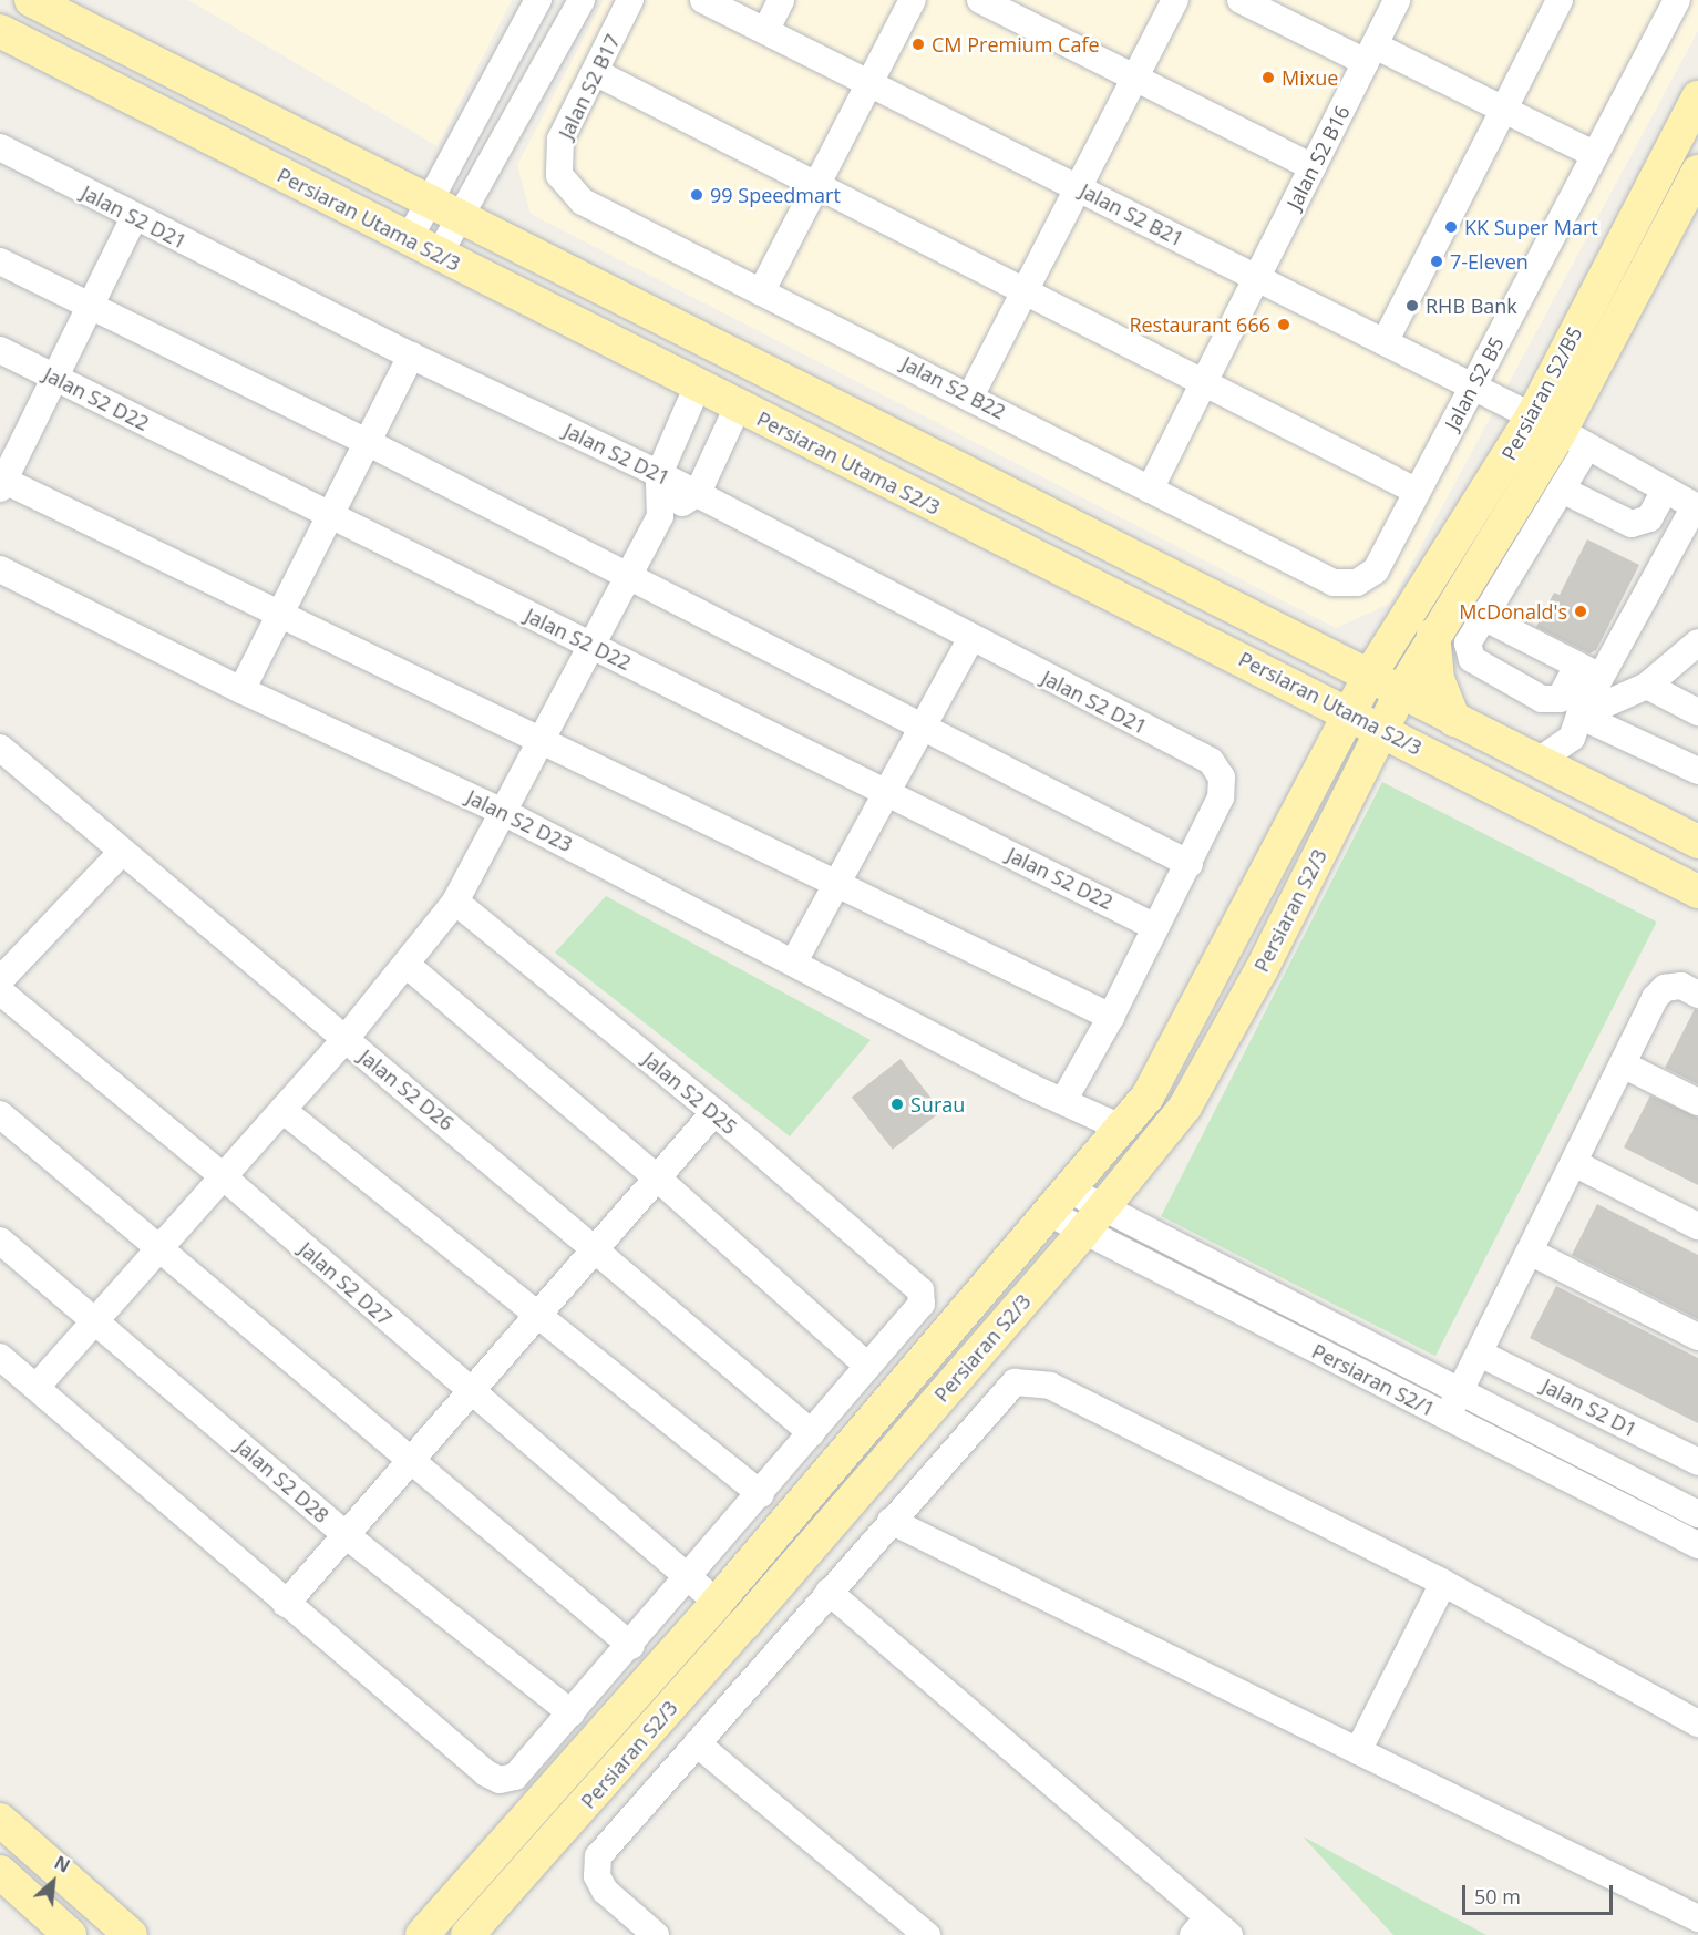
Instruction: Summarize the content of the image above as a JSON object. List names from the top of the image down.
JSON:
{
  "streets": {
    "main road": ["Persiaran Utama S2/3", "Persiaran S2/B5", "Persiaran S2/3"],
    "street": [
      "Jalan S2 B17",
      "Jalan S2 B16",
      "Jalan S2 B21",
      "Jalan S2 D21",
      "Jalan S2 B5",
      "Jalan S2 B22",
      "Jalan S2 D22",
      "Jalan S2 D23",
      "Jalan S2 D26",
      "Jalan S2 D25",
      "Jalan S2 D27",
      "Persiaran S2/1",
      "Jalan S2 D1",
      "Jalan S2 D28"
    ]
  },
  "crossings": [
    ["Jalan S2 B17", "Jalan S2 B22"],
    ["Jalan S2 B16", "Jalan S2 B21"],
    ["Jalan S2 B16", "Jalan S2 B22"],
    ["Jalan S2 B21", "Jalan S2 B5"],
    ["Jalan S2 B21", "Persiaran S2/B5"],
    ["Persiaran Utama S2/3", "Persiaran S2/B5"],
    ["Persiaran Utama S2/3", "Persiaran S2/3"],
    ["Jalan S2 B5", "Jalan S2 B22"],
    ["Persiaran S2/B5", "Jalan S2 D23"],
    ["Persiaran S2/B5", "Persiaran S2/3"],
    ["Persiaran S2/B5", "Jalan S2 D27"],
    ["Persiaran S2/B5", "Persiaran S2/1"],
    ["Persiaran S2/3", "Jalan S2 D27"],
    ["Persiaran S2/3", "Persiaran S2/1"]
  ],
  "places": [
    "CM Premium Cafe",
    "Mixue",
    "99 Speedmart",
    "KK Super Mart",
    "7-Eleven",
    "RHB Bank",
    "Restaurant 666",
    "McDonald's",
    "Surau"
  ],
  "scale_bar": "50 m",
  "north": "top right"
}
